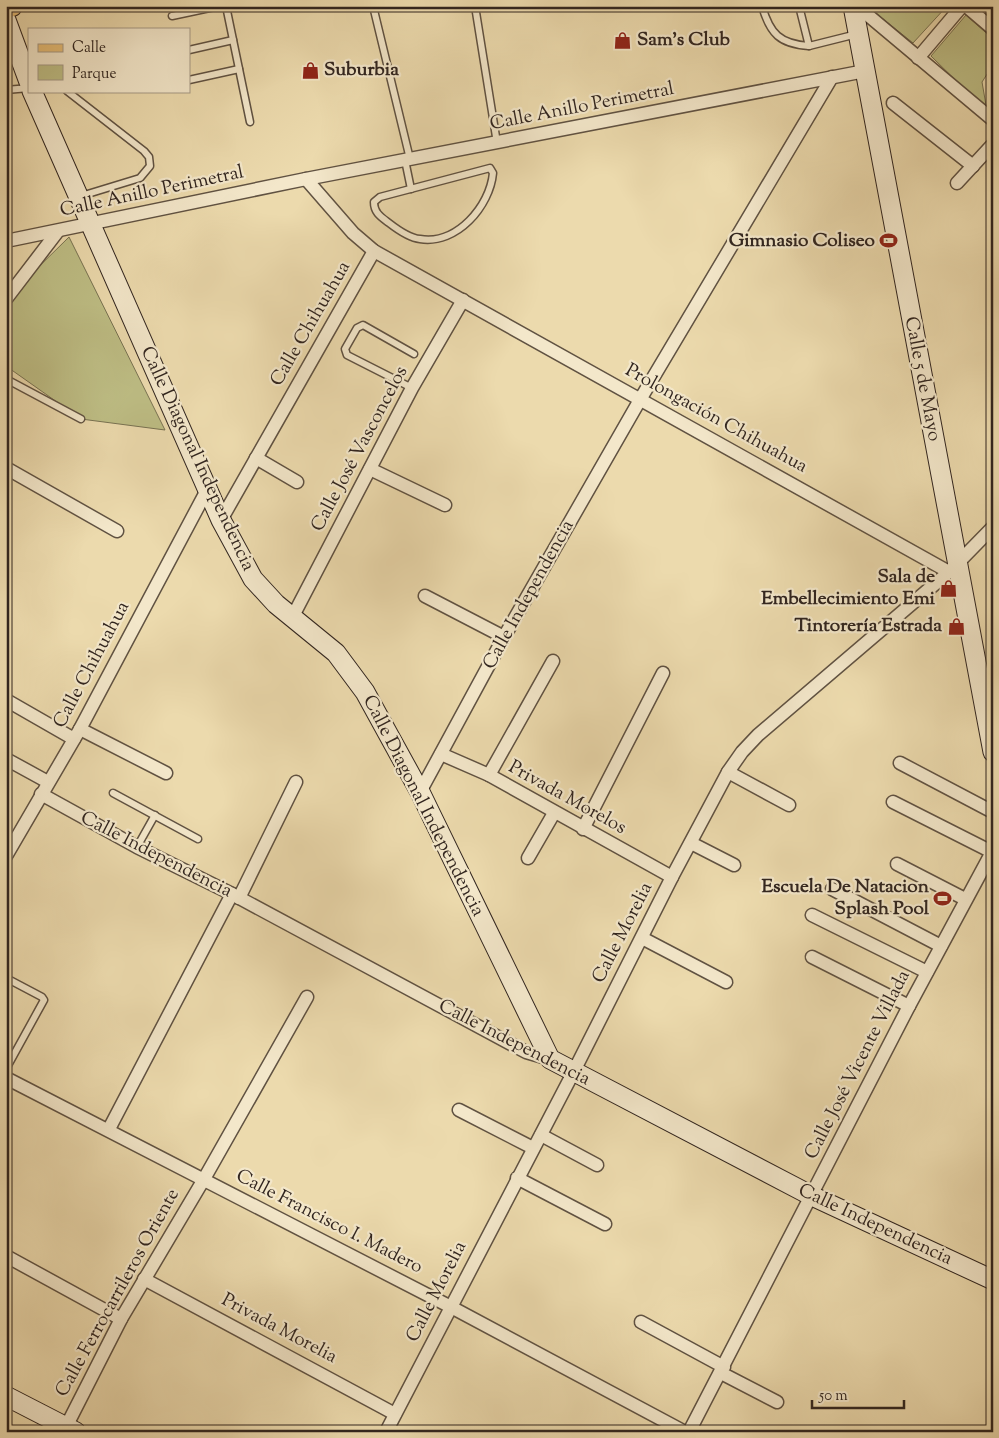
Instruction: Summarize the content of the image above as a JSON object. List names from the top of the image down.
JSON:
{
  "streets": {
    "main road": ["Calle 5 de Mayo", "Calle Diagonal Independencia", "Calle Independencia"],
    "street": [
      "Calle Anillo Perimetral",
      "Calle Chihuahua",
      "Prolongación Chihuahua",
      "Calle José Vasconcelos",
      "Privada Morelos",
      "Calle Morelia",
      "Calle José Vicente Villada",
      "Calle Francisco I. Madero",
      "Calle Ferrocarrileros Oriente",
      "Privada Morelia"
    ]
  },
  "crossings": [
    ["Calle Anillo Perimetral", "Calle 5 de Mayo"],
    ["Calle Anillo Perimetral", "Calle Diagonal Independencia"],
    ["Calle Anillo Perimetral", "Calle Independencia"],
    ["Calle Chihuahua", "Calle Diagonal Independencia"],
    ["Calle Chihuahua", "Calle Independencia"],
    ["Calle 5 de Mayo", "Prolongación Chihuahua"],
    ["Calle 5 de Mayo", "Calle Morelia"],
    ["Prolongación Chihuahua", "Calle José Vasconcelos"],
    ["Prolongación Chihuahua", "Calle Independencia"],
    ["Prolongación Chihuahua", "Calle Morelia"],
    ["Calle José Vasconcelos", "Calle Diagonal Independencia"],
    ["Calle Diagonal Independencia", "Calle Independencia"],
    ["Calle Independencia", "Privada Morelos"],
    ["Calle Independencia", "Calle Morelia"],
    ["Calle Independencia", "Calle José Vicente Villada"],
    ["Privada Morelos", "Calle Morelia"],
    ["Calle Morelia", "Calle Francisco I. Madero"],
    ["Calle Morelia", "Privada Morelia"],
    ["Calle Francisco I. Madero", "Calle Ferrocarrileros Oriente"],
    ["Calle Ferrocarrileros Oriente", "Privada Morelia"]
  ],
  "places": {
    "shop": [
      "Sam's Club",
      "Suburbia",
      "Sala de Embellecimiento Emi",
      "Tintorería Estrada"
    ],
    "sports": ["Gimnasio Coliseo", "Escuela De Natacion Splash Pool"]
  },
  "legend": ["Calle", "Parque"],
  "scale_bar": "50 m"
}
